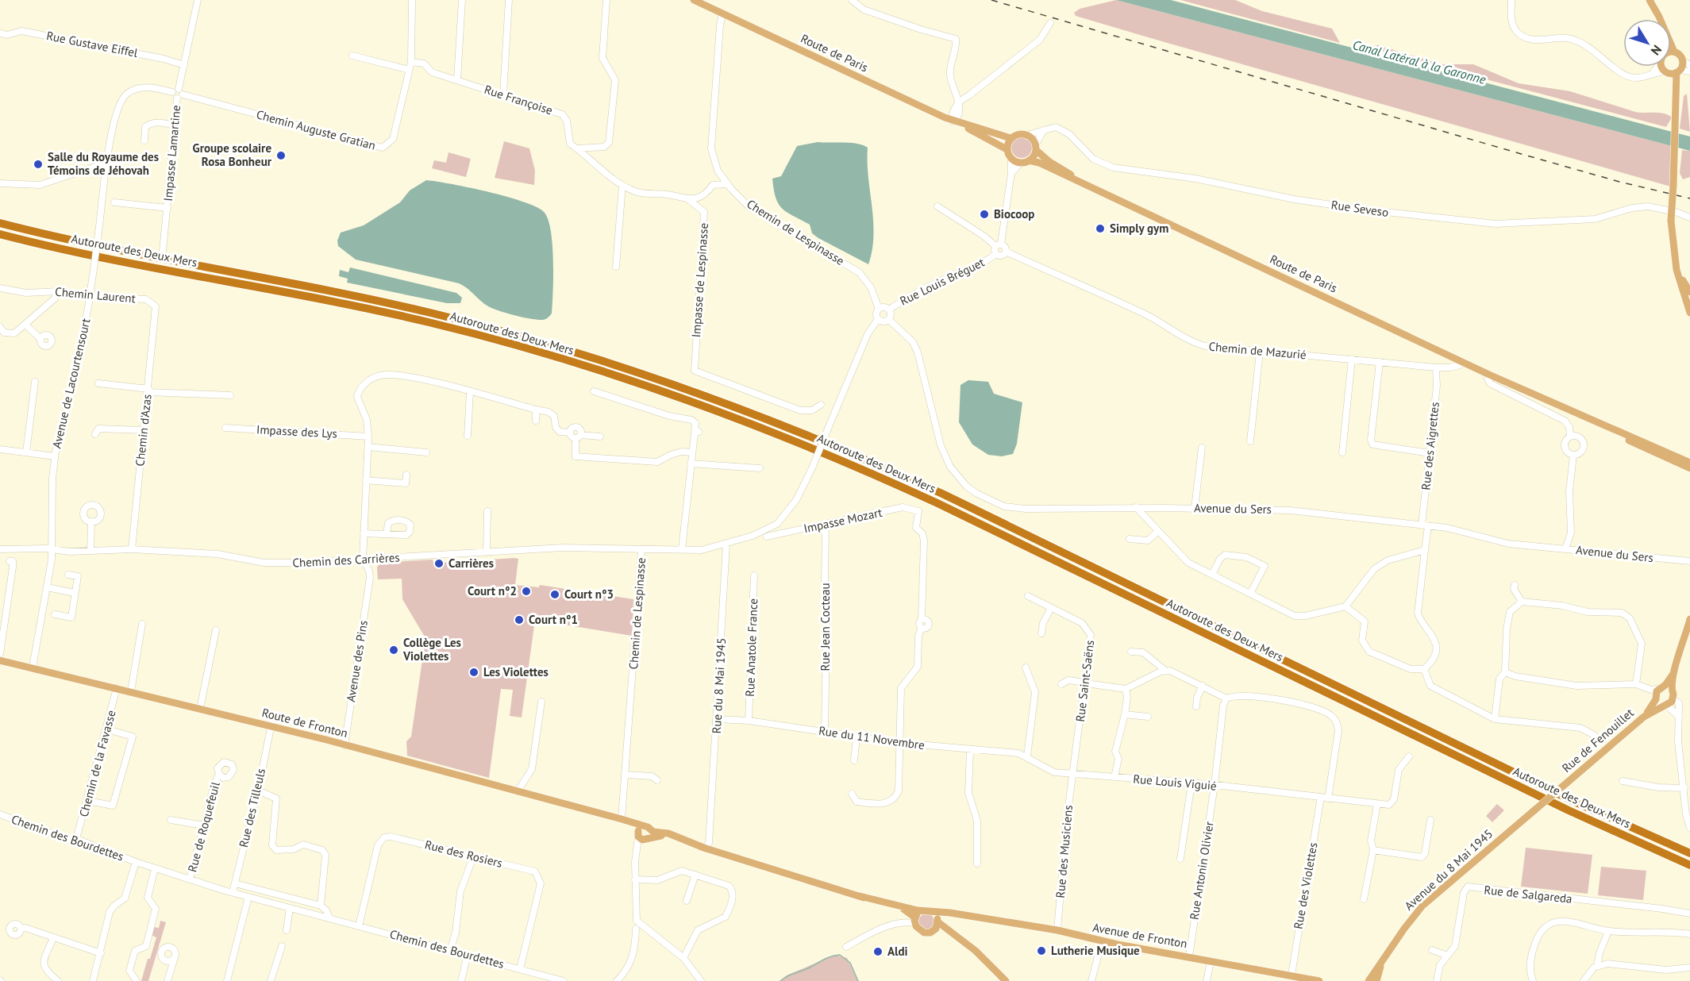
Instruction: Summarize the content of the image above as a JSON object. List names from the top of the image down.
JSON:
{
  "streets": {
    "highway": ["Autoroute des Deux Mers"],
    "main road": [
      "Route de Paris",
      "Route de Fronton",
      "Rue de Fenouillet",
      "Avenue du 8 Mai 1945",
      "Avenue de Fronton"
    ],
    "street": [
      "Rue Gustave Eiffel",
      "Rue Françoise",
      "Chemin Auguste Gratian",
      "Impasse Lamartine",
      "Rue Seveso",
      "Chemin de Lespinasse",
      "Impasse de Lespinasse",
      "Rue Louis Bréguet",
      "Chemin Laurent",
      "Chemin de Mazurié",
      "Avenue de Lacourtensourt",
      "Chemin d'Azas",
      "Impasse des Lys",
      "Rue des Aigrettes",
      "Avenue du Sers",
      "Impasse Mozart",
      "Chemin des Carrières",
      "Rue Jean Cocteau",
      "Rue Anatole France",
      "Avenue des Pins",
      "Rue Saint-Saëns",
      "Rue du 8 Mai 1945",
      "Rue du 11 Novembre",
      "Chemin de la Favasse",
      "Rue Louis Viguié",
      "Rue des Tilleuls",
      "Rue de Roquefeuil",
      "Chemin des Bourdettes",
      "Rue des Musiciens",
      "Rue des Rosiers",
      "Rue Antonin Olivier",
      "Rue des Violettes",
      "Rue de Salgareda"
    ]
  },
  "crossings": [
    ["Route de Paris", "Rue Seveso"],
    ["Route de Paris", "Chemin de Lespinasse"],
    ["Route de Paris", "Rue Louis Bréguet"],
    ["Route de Paris", "Chemin de Mazurié"],
    ["Rue Françoise", "Chemin Auguste Gratian"],
    ["Rue Françoise", "Impasse de Lespinasse"],
    ["Chemin Auguste Gratian", "Impasse Lamartine"],
    ["Chemin Auguste Gratian", "Avenue de Lacourtensourt"],
    ["Impasse Lamartine", "Avenue de Lacourtensourt"],
    ["Rue Seveso", "Rue Louis Bréguet"],
    ["Chemin de Lespinasse", "Rue Louis Bréguet"],
    ["Chemin de Lespinasse", "Avenue du Sers"],
    ["Chemin de Lespinasse", "Chemin des Carrières"],
    ["Chemin de Lespinasse", "Rue du 8 Mai 1945"],
    ["Rue Louis Bréguet", "Chemin de Mazurié"],
    ["Rue Louis Bréguet", "Avenue du Sers"],
    ["Chemin Laurent", "Chemin d'Azas"],
    ["Chemin de Mazurié", "Rue des Aigrettes"],
    ["Avenue de Lacourtensourt", "Chemin des Carrières"],
    ["Avenue de Lacourtensourt", "Route de Fronton"],
    ["Chemin d'Azas", "Chemin des Carrières"],
    ["Impasse des Lys", "Avenue des Pins"],
    ["Rue des Aigrettes", "Avenue du Sers"],
    ["Impasse Mozart", "Rue Jean Cocteau"],
    ["Impasse Mozart", "Rue du 11 Novembre"],
    ["Chemin des Carrières", "Avenue des Pins"],
    ["Rue Jean Cocteau", "Rue du 11 Novembre"],
    ["Rue Anatole France", "Rue du 11 Novembre"],
    ["Avenue des Pins", "Route de Fronton"],
    ["Rue Saint-Saëns", "Rue Louis Viguié"],
    ["Rue Saint-Saëns", "Rue des Musiciens"],
    ["Rue du 8 Mai 1945", "Rue du 11 Novembre"],
    ["Rue du 8 Mai 1945", "Avenue de Fronton"],
    ["Route de Fronton", "Chemin de la Favasse"],
    ["Route de Fronton", "Rue des Tilleuls"],
    ["Rue du 11 Novembre", "Rue Louis Viguié"],
    ["Rue de Fenouillet", "Avenue du 8 Mai 1945"],
    ["Chemin de la Favasse", "Chemin des Bourdettes"],
    ["Rue Louis Viguié", "Rue des Musiciens"],
    ["Rue Louis Viguié", "Rue Antonin Olivier"],
    ["Rue Louis Viguié", "Rue des Violettes"],
    ["Rue des Tilleuls", "Chemin des Bourdettes"],
    ["Rue de Roquefeuil", "Chemin des Bourdettes"],
    ["Chemin des Bourdettes", "Rue des Rosiers"],
    ["Rue des Musiciens", "Avenue de Fronton"],
    ["Rue Antonin Olivier", "Rue des Violettes"],
    ["Rue Antonin Olivier", "Avenue de Fronton"],
    ["Rue des Violettes", "Avenue de Fronton"]
  ],
  "water": ["Canal Latéral à la Garonne"],
  "places": [
    "Groupe scolaire Rosa Bonheur",
    "Salle du Royaume des Témoins de Jéhovah",
    "Biocoop",
    "Simply gym",
    "Carrières",
    "Court n°2",
    "Court n°3",
    "Court n°1",
    "Collège Les Violettes",
    "Les Violettes",
    "Lutherie Musique",
    "Aldi"
  ],
  "north": "bottom right"
}
